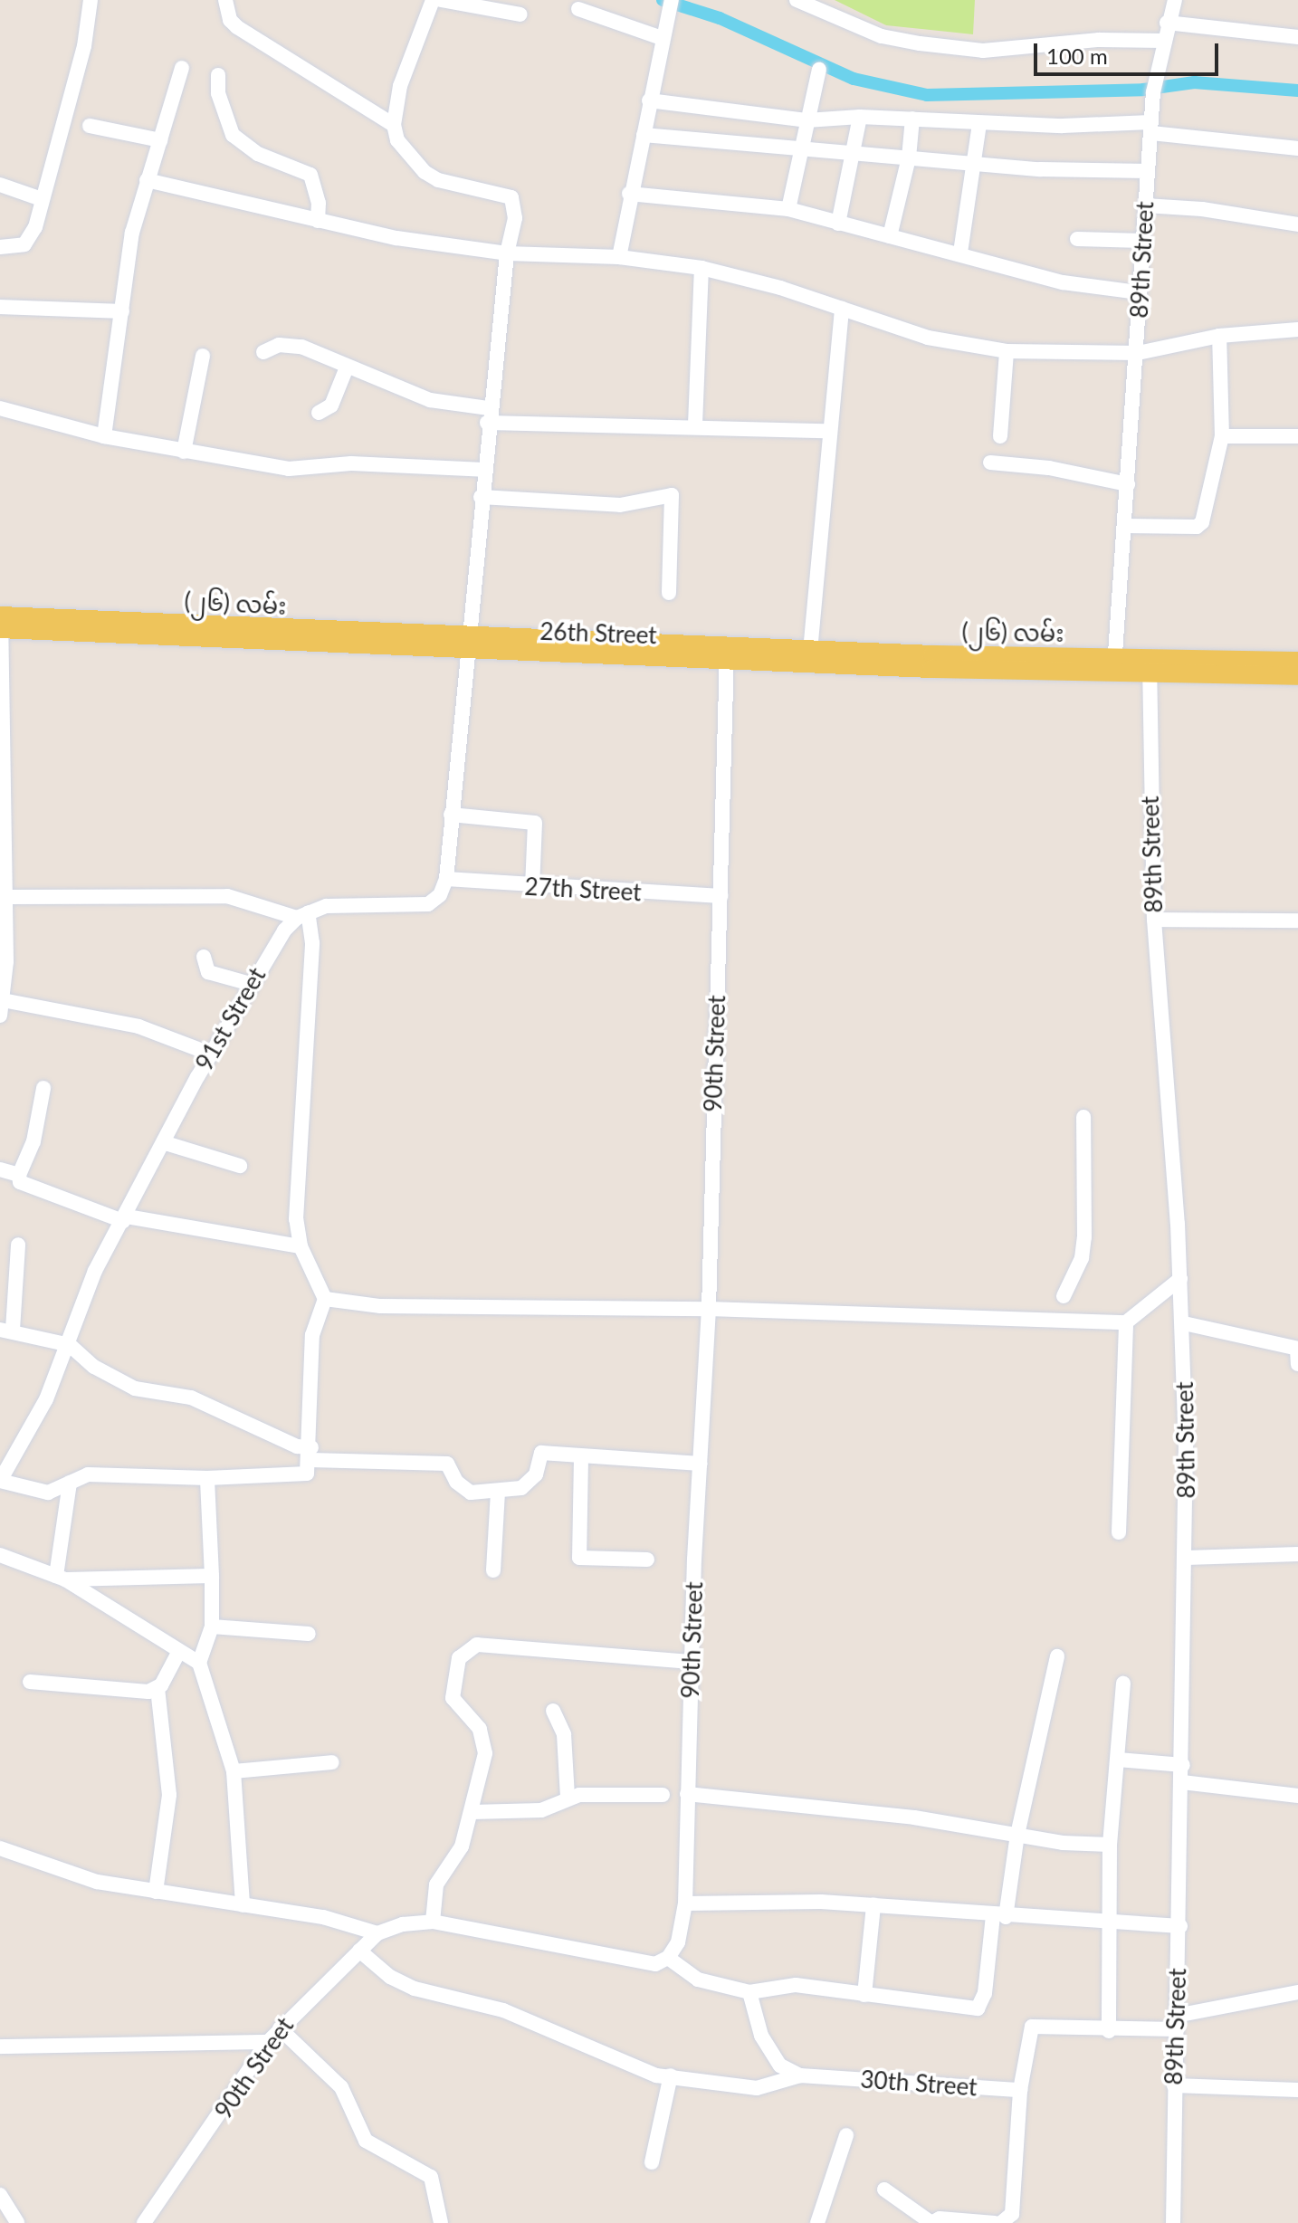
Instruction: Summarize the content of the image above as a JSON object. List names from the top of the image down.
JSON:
{
  "streets": {
    "main road": ["(၂၆) လမ်း", "26th Street"],
    "street": [
      "89th Street",
      "27th Street",
      "91st Street",
      "90th Street",
      "30th Street"
    ]
  },
  "crossings": [
    ["89th Street", "(၂၆) လမ်း"],
    ["(၂၆) လမ်း", "26th Street"],
    ["(၂၆) လမ်း", "90th Street"],
    ["26th Street", "90th Street"],
    ["27th Street", "90th Street"]
  ],
  "scale_bar": "100 m"
}
